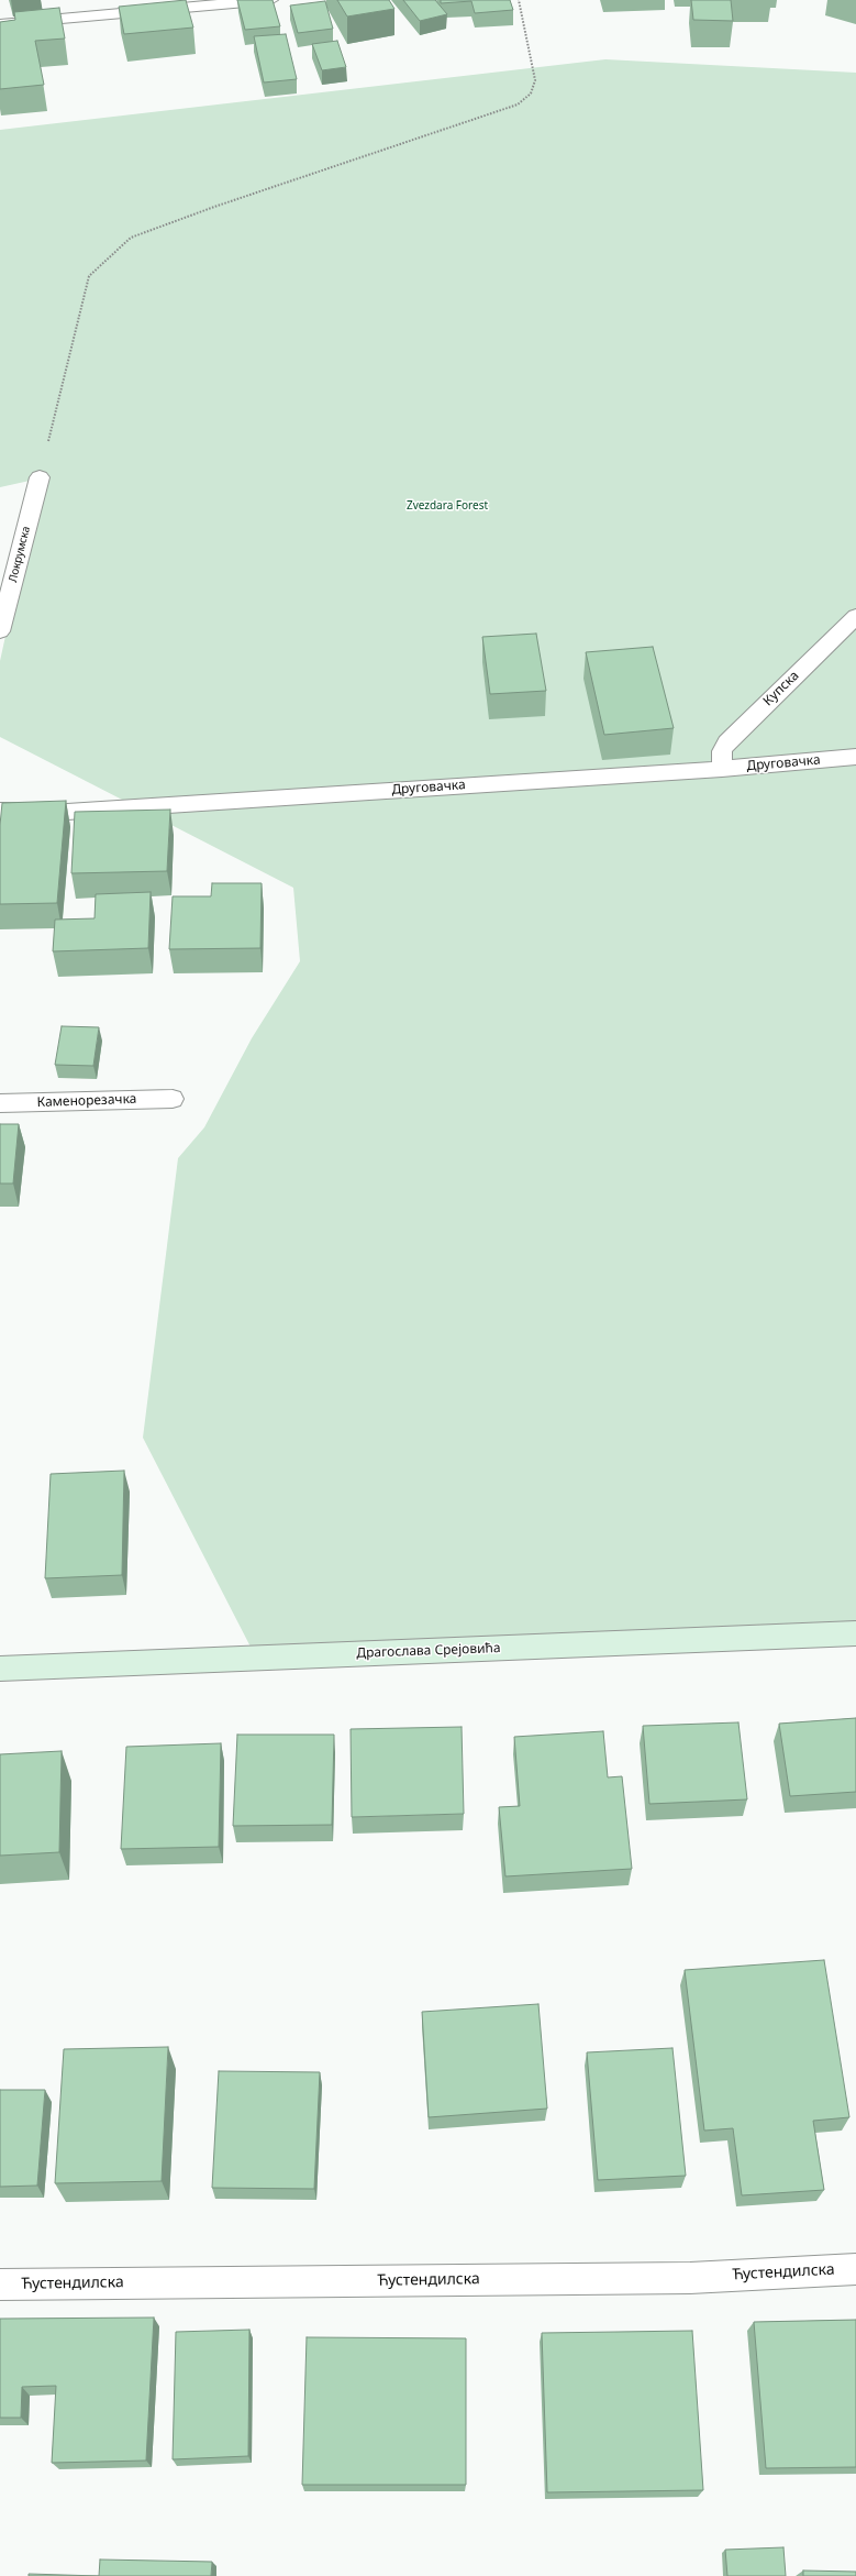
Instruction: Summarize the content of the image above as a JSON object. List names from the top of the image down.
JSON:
{
  "streets": {
    "main road": ["Драгослава Срејовића"],
    "street": [
      "Локрумска",
      "Купска",
      "Друговачка",
      "Каменорезачка",
      "Ћустендилска"
    ]
  },
  "crossings": [
    ["Купска", "Друговачка"]
  ],
  "parks": ["Zvezdara Forest"]
}
